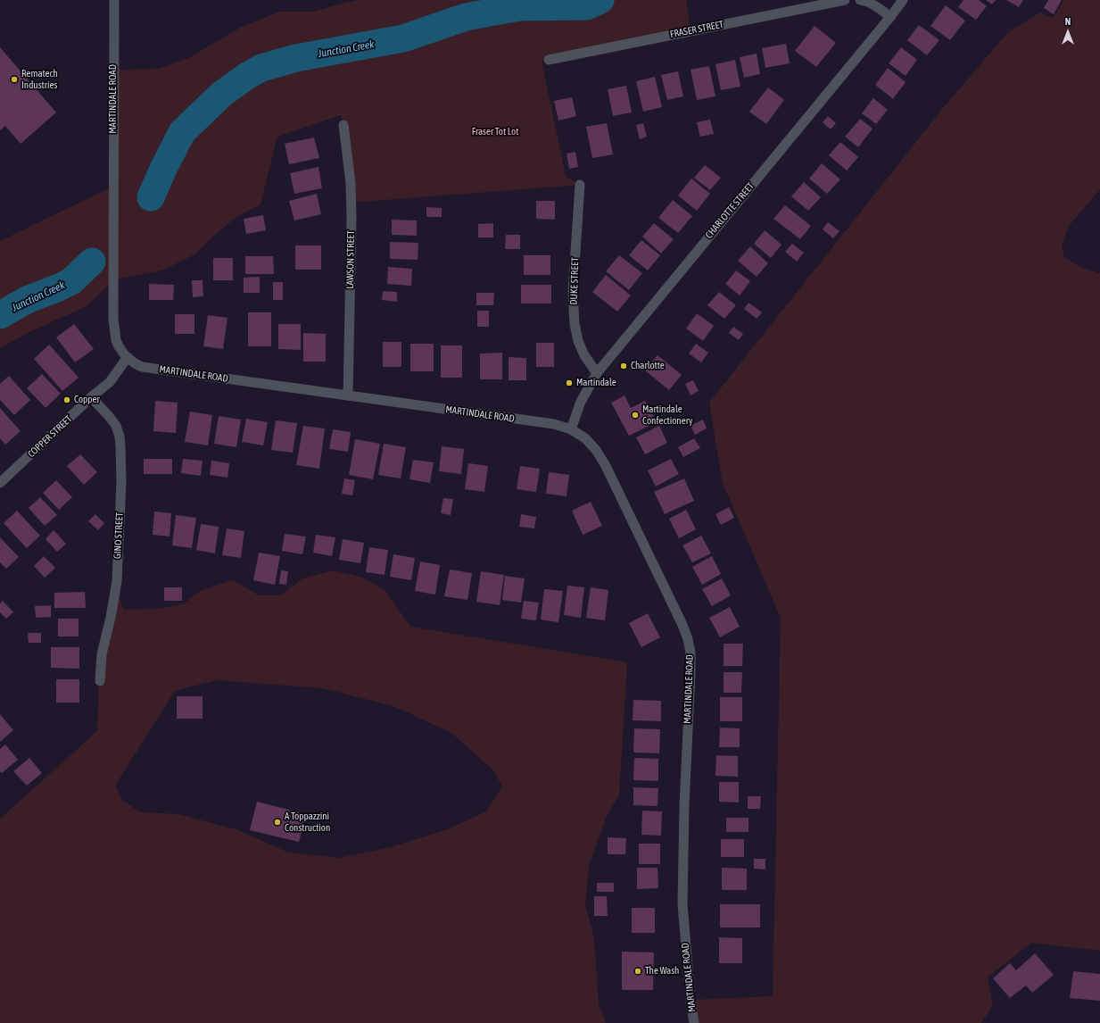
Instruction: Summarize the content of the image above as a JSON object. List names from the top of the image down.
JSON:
{
  "streets": {
    "street": [
      "FRASER STREET",
      "MARTINDALE ROAD",
      "CHARLOTTE STREET",
      "LAWSON STREET",
      "DUKE STREET",
      "COPPER STREET",
      "GINO STREET"
    ]
  },
  "crossings": [
    ["MARTINDALE ROAD", "CHARLOTTE STREET"],
    ["MARTINDALE ROAD", "LAWSON STREET"],
    ["MARTINDALE ROAD", "COPPER STREET"],
    ["CHARLOTTE STREET", "DUKE STREET"],
    ["COPPER STREET", "GINO STREET"]
  ],
  "water": ["Junction Creek"],
  "parks": ["Fraser Tot Lot"],
  "places": [
    "Rematech Industries",
    "Charlotte",
    "Martindale",
    "Copper",
    "Martindale Confectionery",
    "A Toppazzini Construction",
    "The Wash"
  ],
  "north": "top"
}
